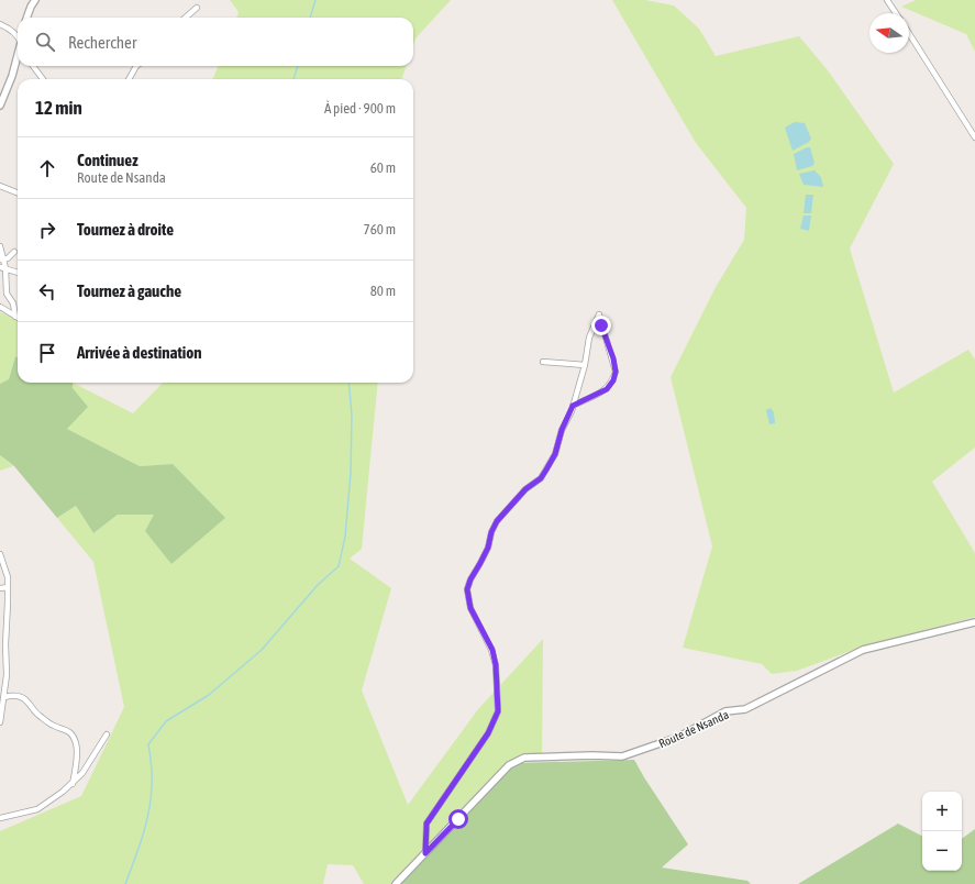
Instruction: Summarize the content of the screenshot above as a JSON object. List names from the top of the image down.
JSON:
{
  "streets": {
    "street": ["Route de Nsanda"]
  },
  "north": "left",
  "page": {
    "search": "Rechercher",
    "heading": ["12 min", "À pied · 900 m"],
    "list": [
      ["Continuez", "Route de Nsanda", "60 m"],
      ["Tournez à droite", "760 m"],
      ["Tournez à gauche", "80 m"],
      "Arrivée à destination"
    ],
    "map_buttons": ["+", "−"]
  }
}
